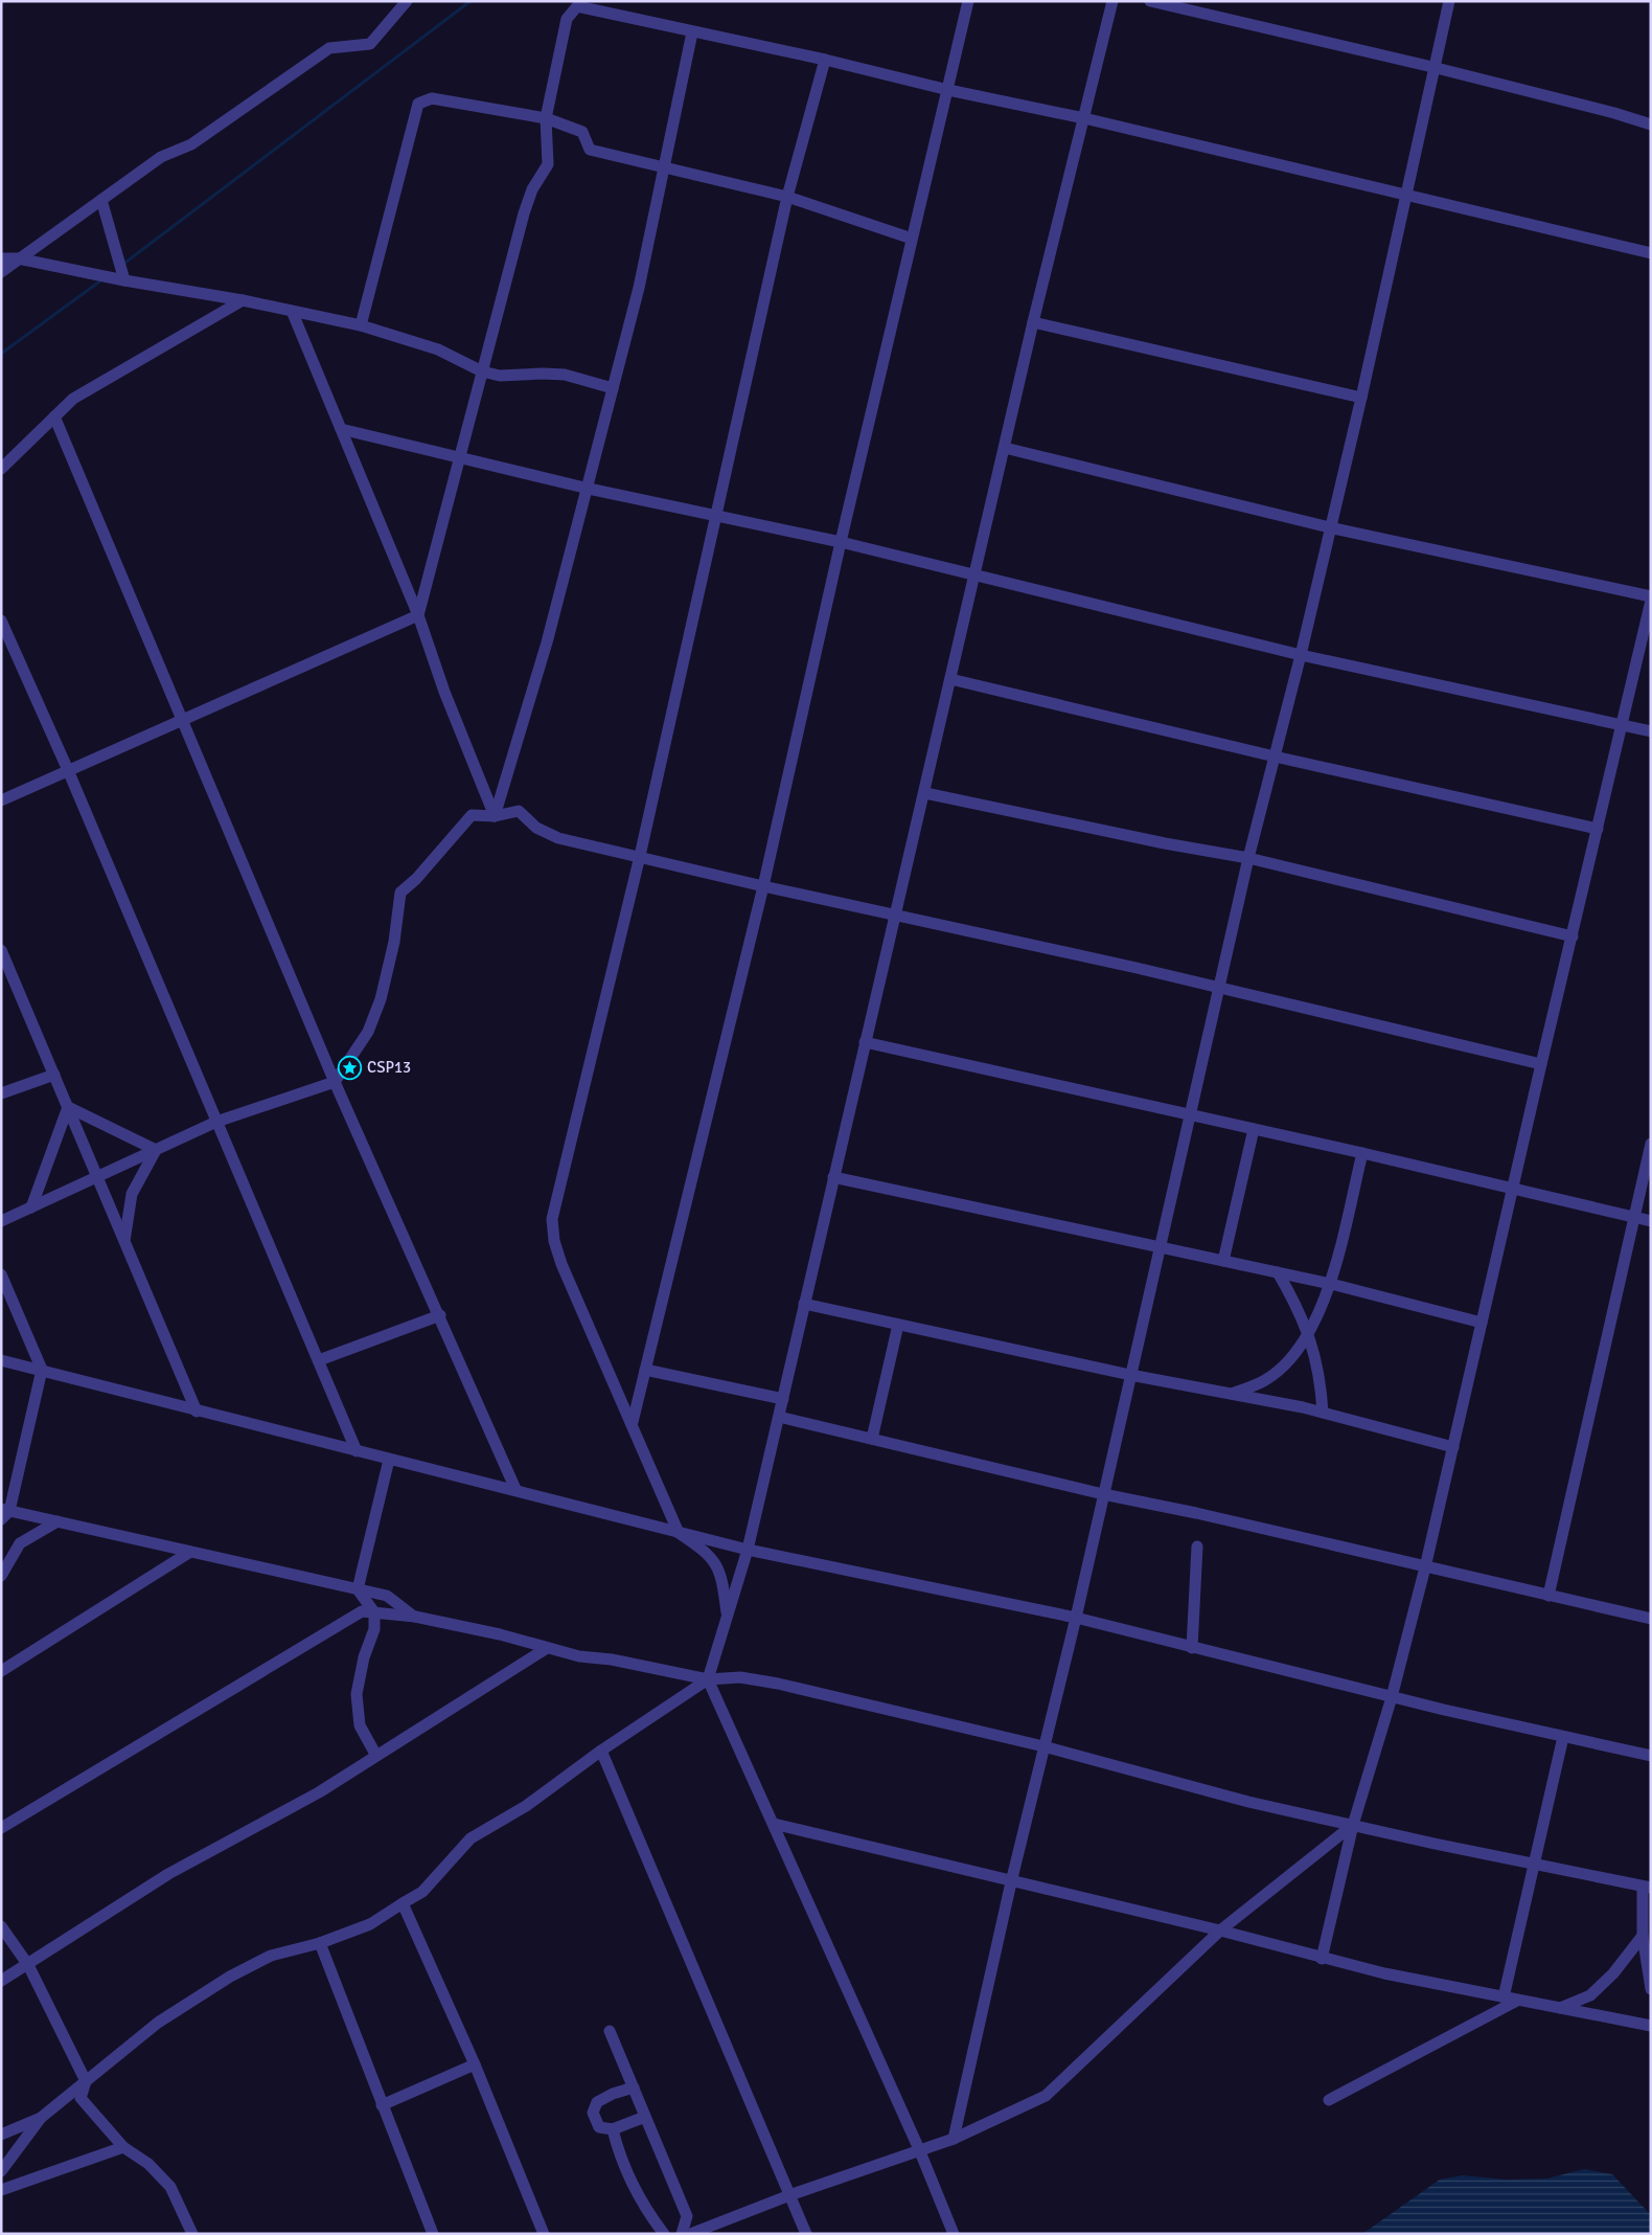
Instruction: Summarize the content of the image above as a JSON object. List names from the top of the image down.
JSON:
{
  "places": {
    "place": ["CSP13"]
  }
}
